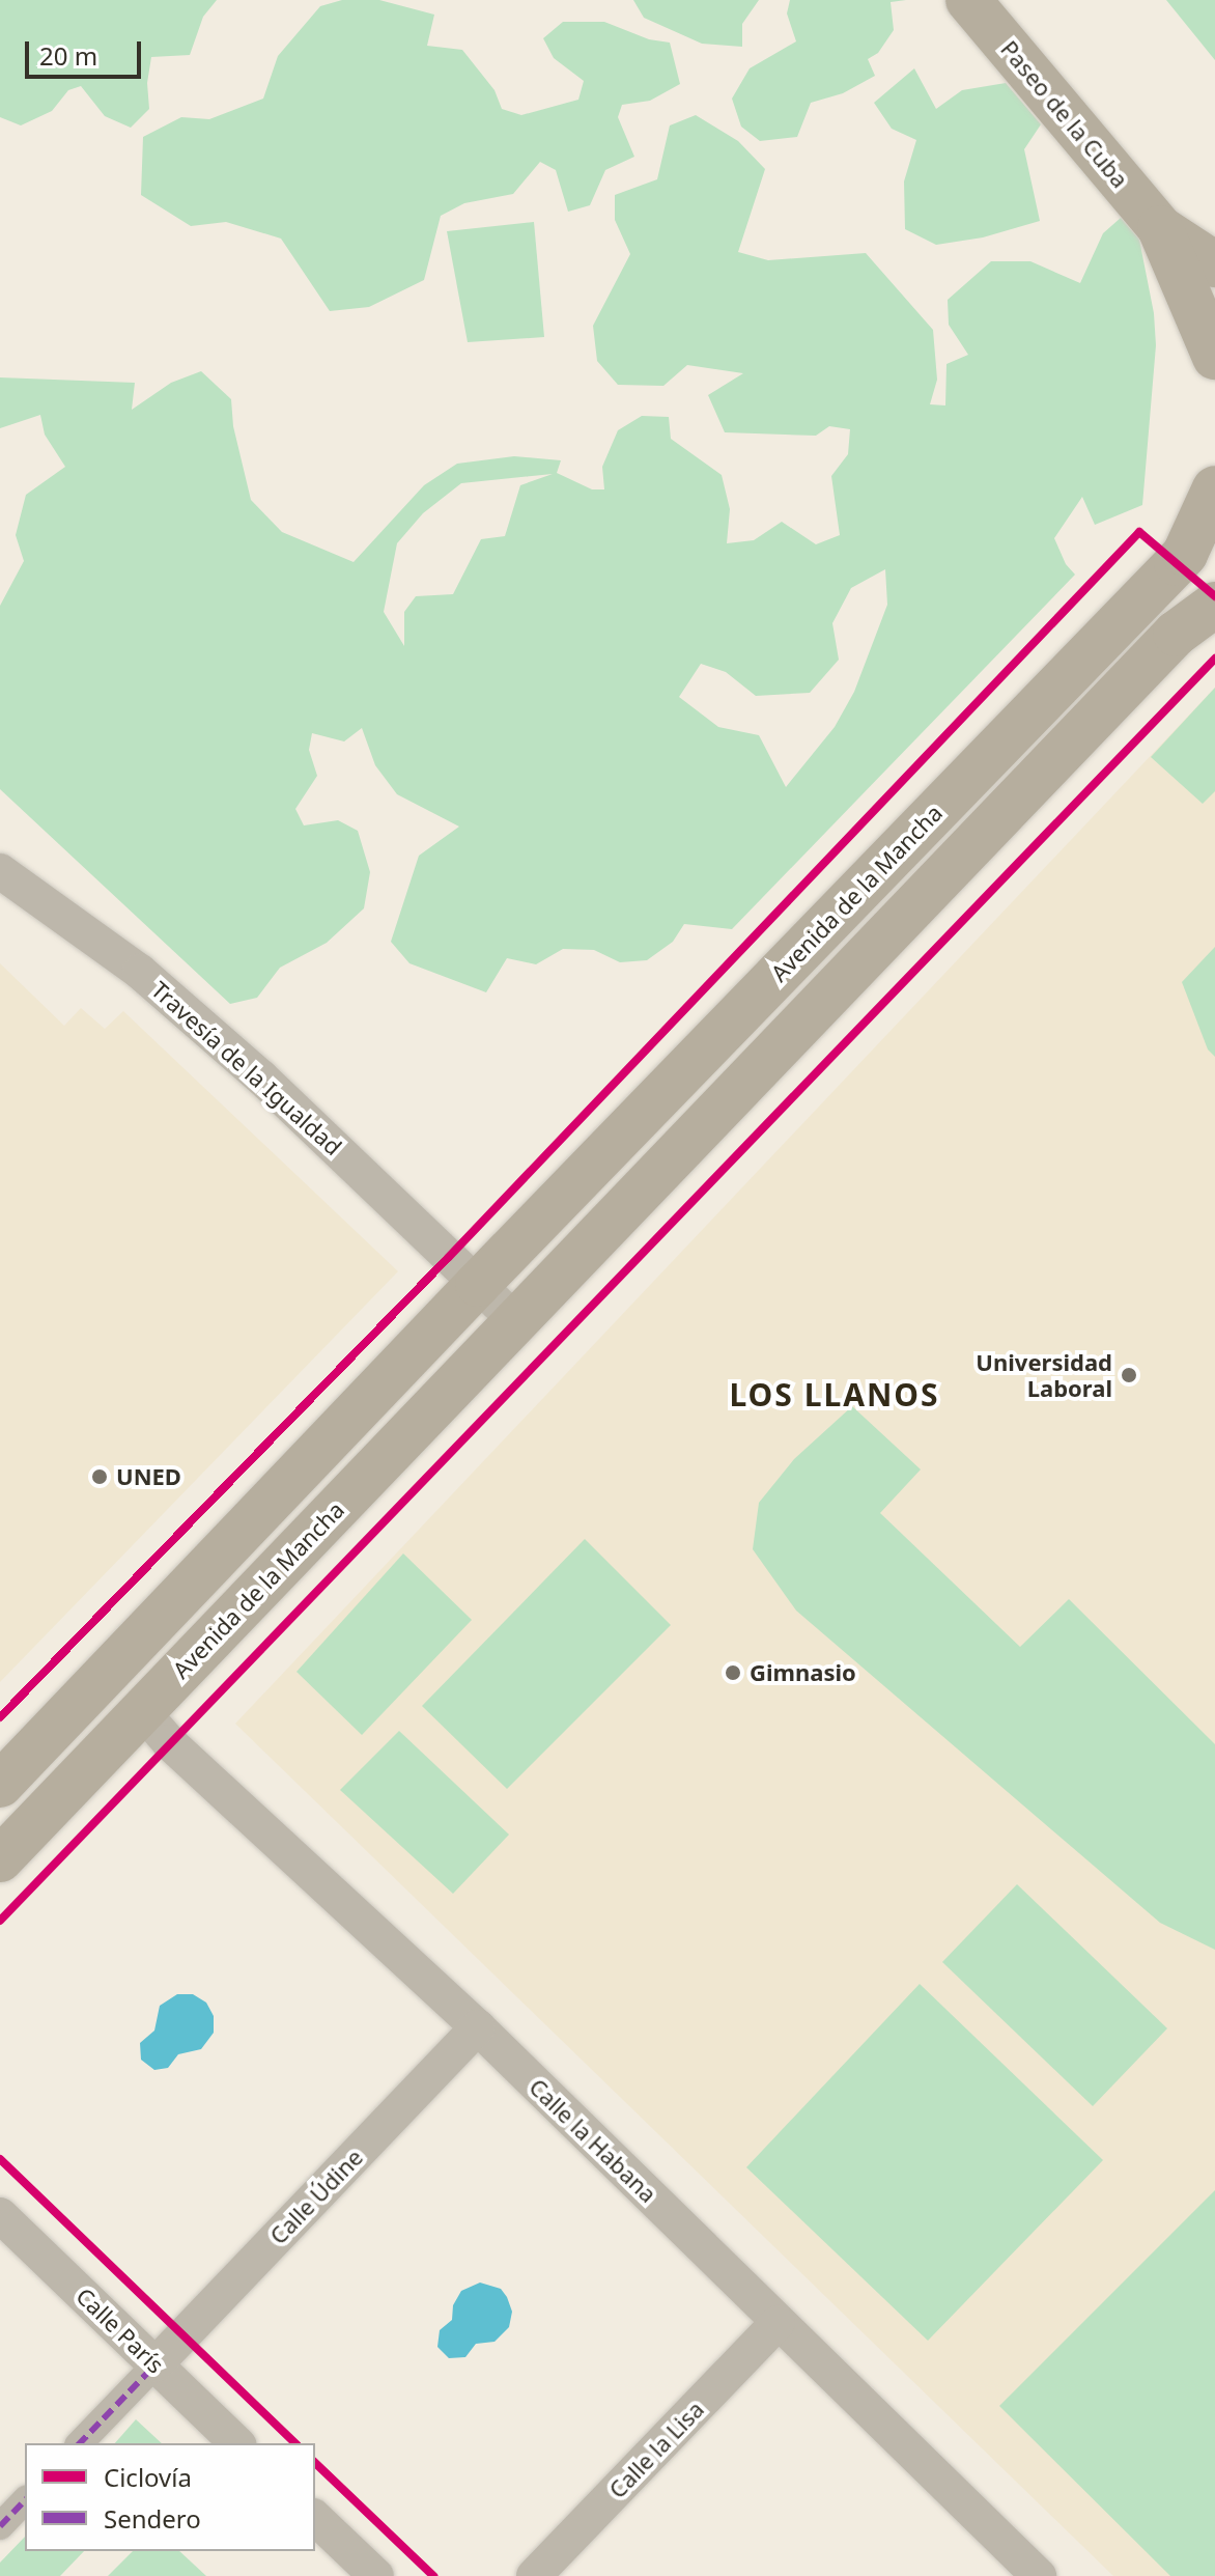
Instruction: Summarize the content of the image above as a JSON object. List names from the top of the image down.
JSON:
{
  "streets": {
    "main road": ["Paseo de la Cuba", "Avenida de la Mancha"],
    "street": [
      "Travesía de la Igualdad",
      "Calle la Habana",
      "Calle Údine",
      "Calle París",
      "Calle la Lisa"
    ]
  },
  "crossings": [
    ["Avenida de la Mancha", "Travesía de la Igualdad"],
    ["Avenida de la Mancha", "Calle la Habana"],
    ["Calle la Habana", "Calle Údine"],
    ["Calle la Habana", "Calle la Lisa"],
    ["Calle Údine", "Calle París"]
  ],
  "districts": ["LOS LLANOS"],
  "places": ["Universidad Laboral", "UNED", "Gimnasio"],
  "legend": ["Ciclovía", "Sendero"],
  "scale_bar": "20 m"
}
